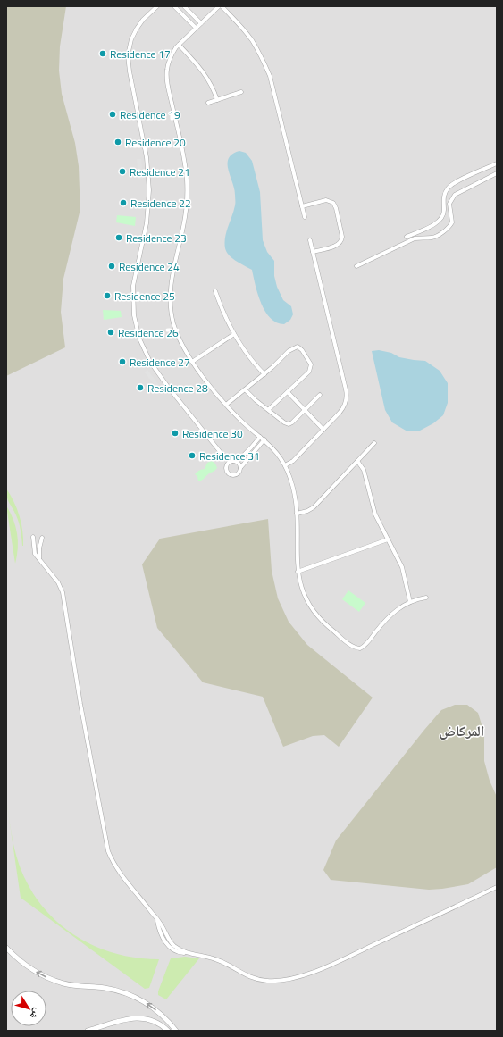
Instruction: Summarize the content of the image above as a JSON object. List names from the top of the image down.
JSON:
{
  "districts": ["المركاض"],
  "places": [
    "Residence 17",
    "Residence 19",
    "Residence 20",
    "Residence 21",
    "Residence 22",
    "Residence 23",
    "Residence 24",
    "Residence 25",
    "Residence 26",
    "Residence 27",
    "Residence 28",
    "Residence 30",
    "Residence 31"
  ],
  "north": "bottom right"
}
